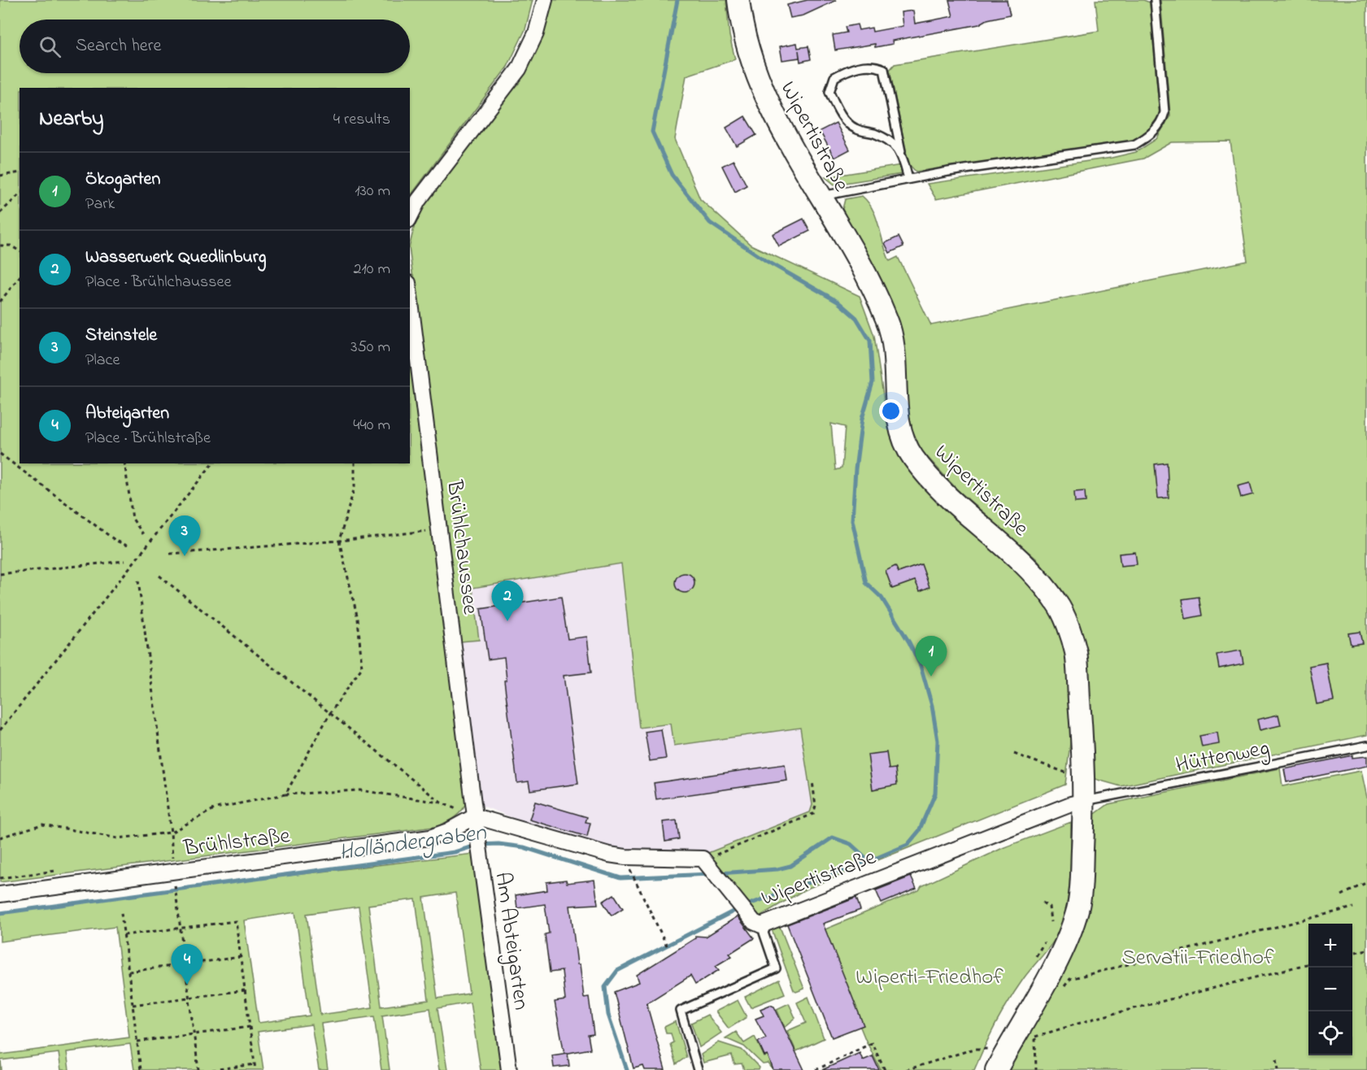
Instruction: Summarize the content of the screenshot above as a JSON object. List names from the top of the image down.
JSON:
{
  "streets": {
    "street": [
      "Wipertistraße",
      "Brühlchaussee",
      "Brühlstraße",
      "Am Abteigarten"
    ],
    "lane": ["Hüttenweg"]
  },
  "crossings": [
    ["Wipertistraße", "Hüttenweg"],
    ["Brühlchaussee", "Brühlstraße"],
    ["Brühlchaussee", "Am Abteigarten"],
    ["Brühlstraße", "Am Abteigarten"]
  ],
  "water": ["Holländergraben"],
  "parks": ["Servatii-Friedhof", "Wiperti-Friedhof"],
  "page": {
    "search": "Search here",
    "heading": ["Nearby", "4 results"],
    "list": [
      {
        "mark": "1",
        "name": "Ökogarten",
        "note": "Park",
        "value": "130 m"
      },
      {
        "mark": "2",
        "name": "Wasserwerk Quedlinburg",
        "note": "Place · Brühlchaussee",
        "value": "210 m"
      },
      {
        "mark": "3",
        "name": "Steinstele",
        "note": "Place",
        "value": "350 m"
      },
      {
        "mark": "4",
        "name": "Abteigarten",
        "note": "Place · Brühlstraße",
        "value": "440 m"
      }
    ],
    "pins": [
      "3",
      "2",
      "1",
      "4"
    ],
    "map_buttons": ["+", "−"]
  }
}
